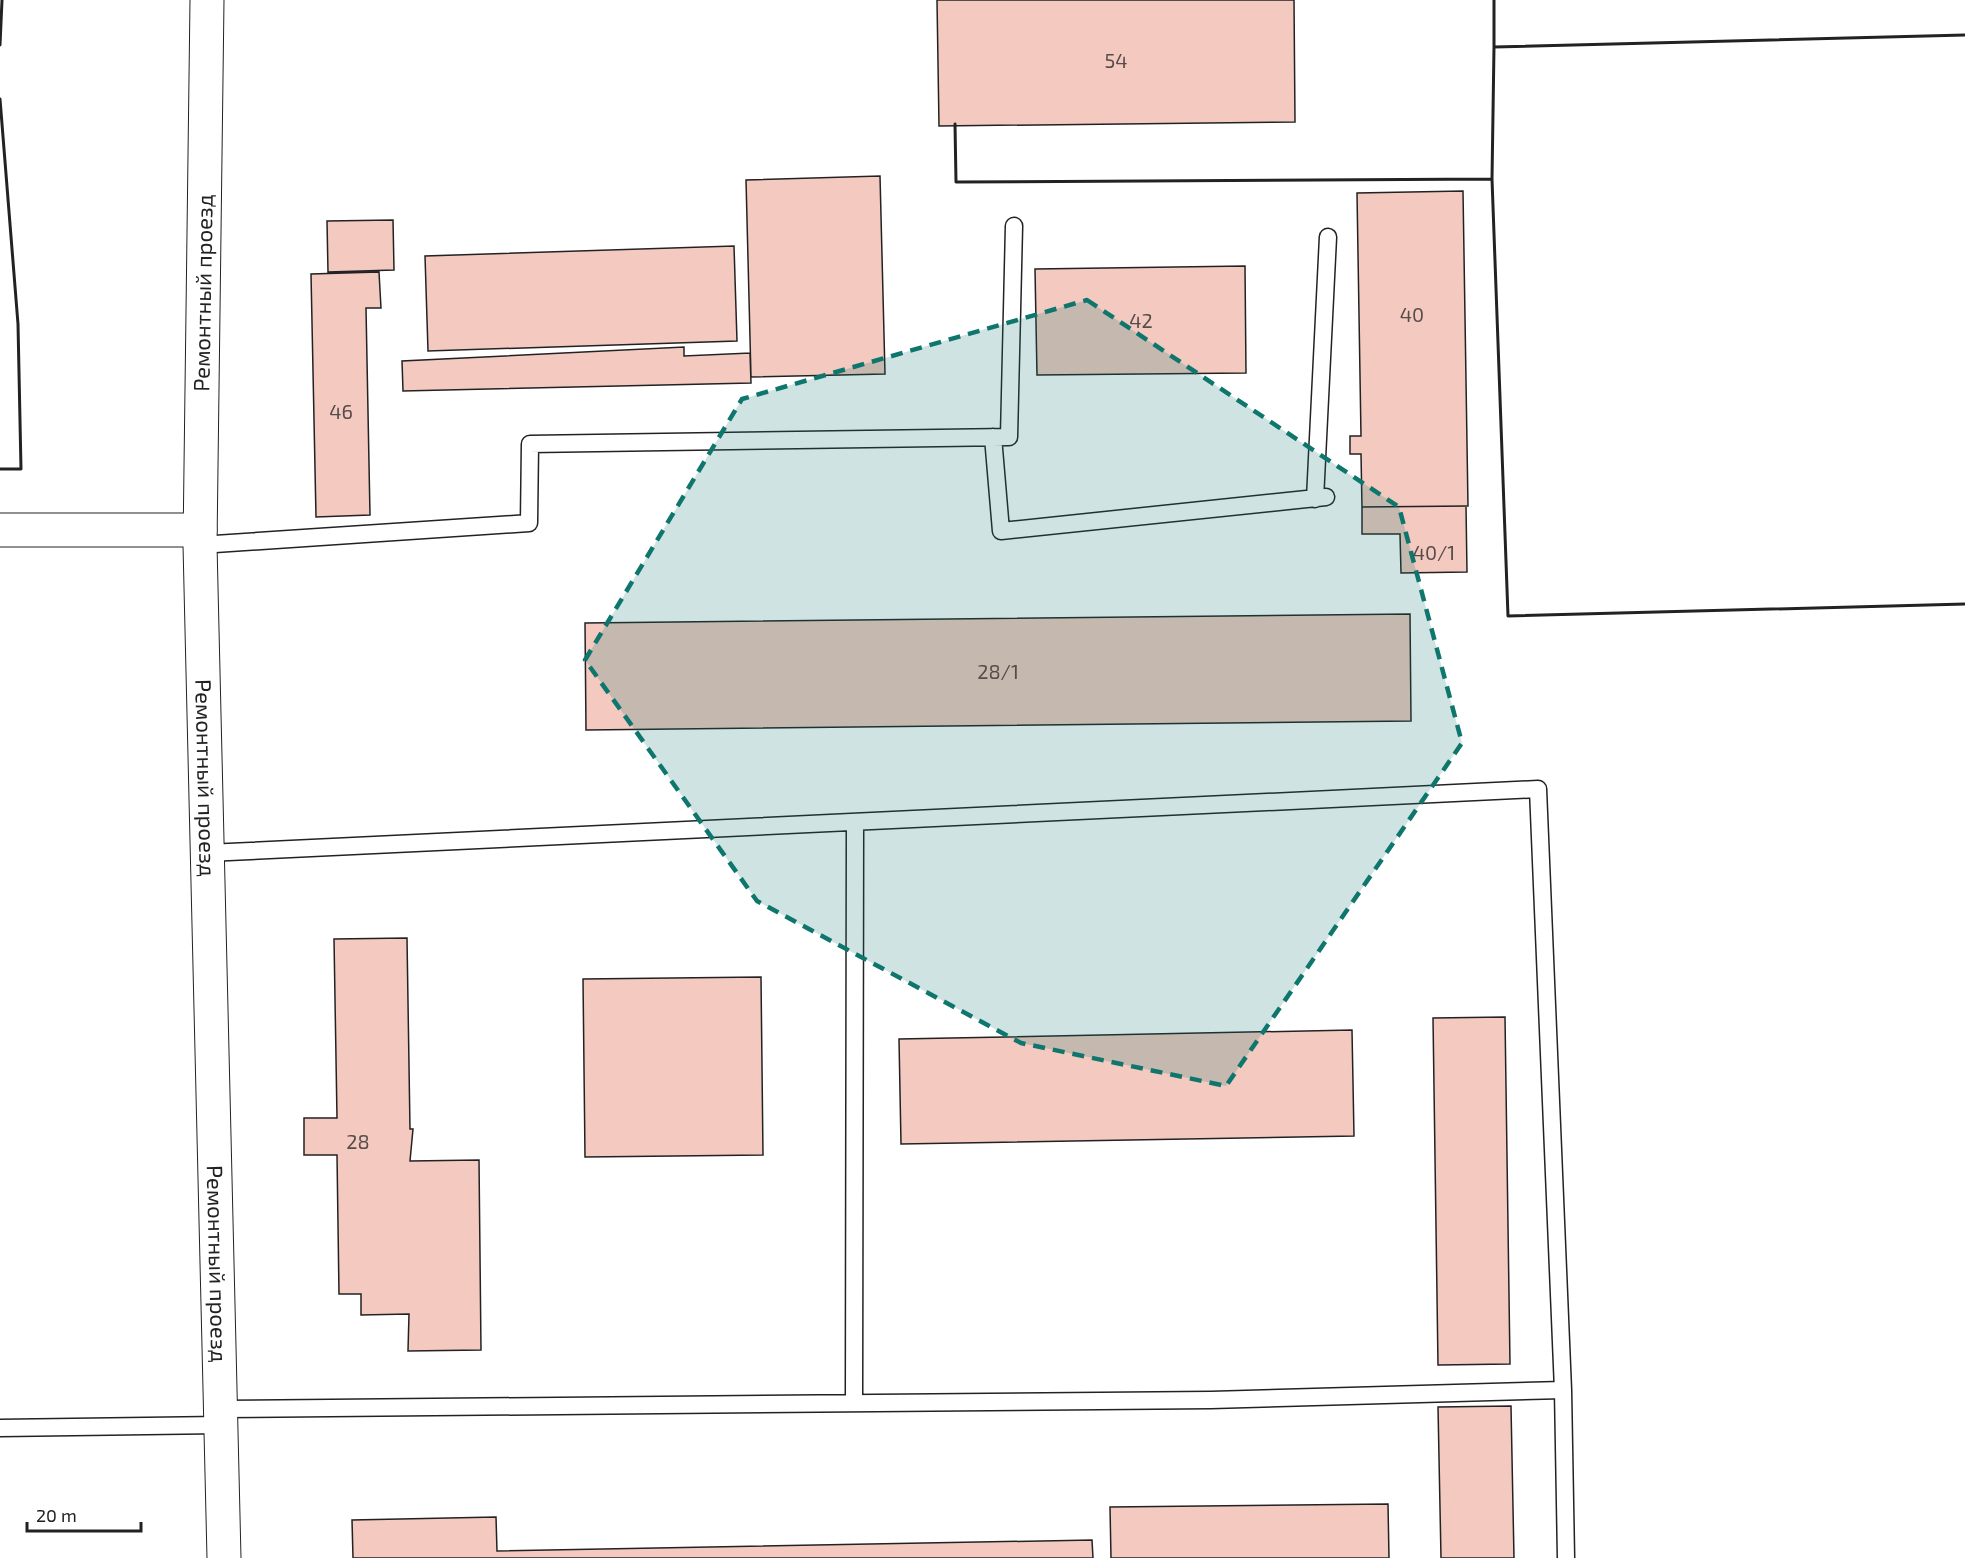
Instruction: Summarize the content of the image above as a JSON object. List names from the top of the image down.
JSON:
{
  "streets": {
    "street": ["Ремонтный проезд"]
  },
  "house_numbers": [
    "54",
    "40",
    "42",
    "46",
    "40/1",
    "28/1",
    "28"
  ],
  "scale_bar": "20 m"
}
